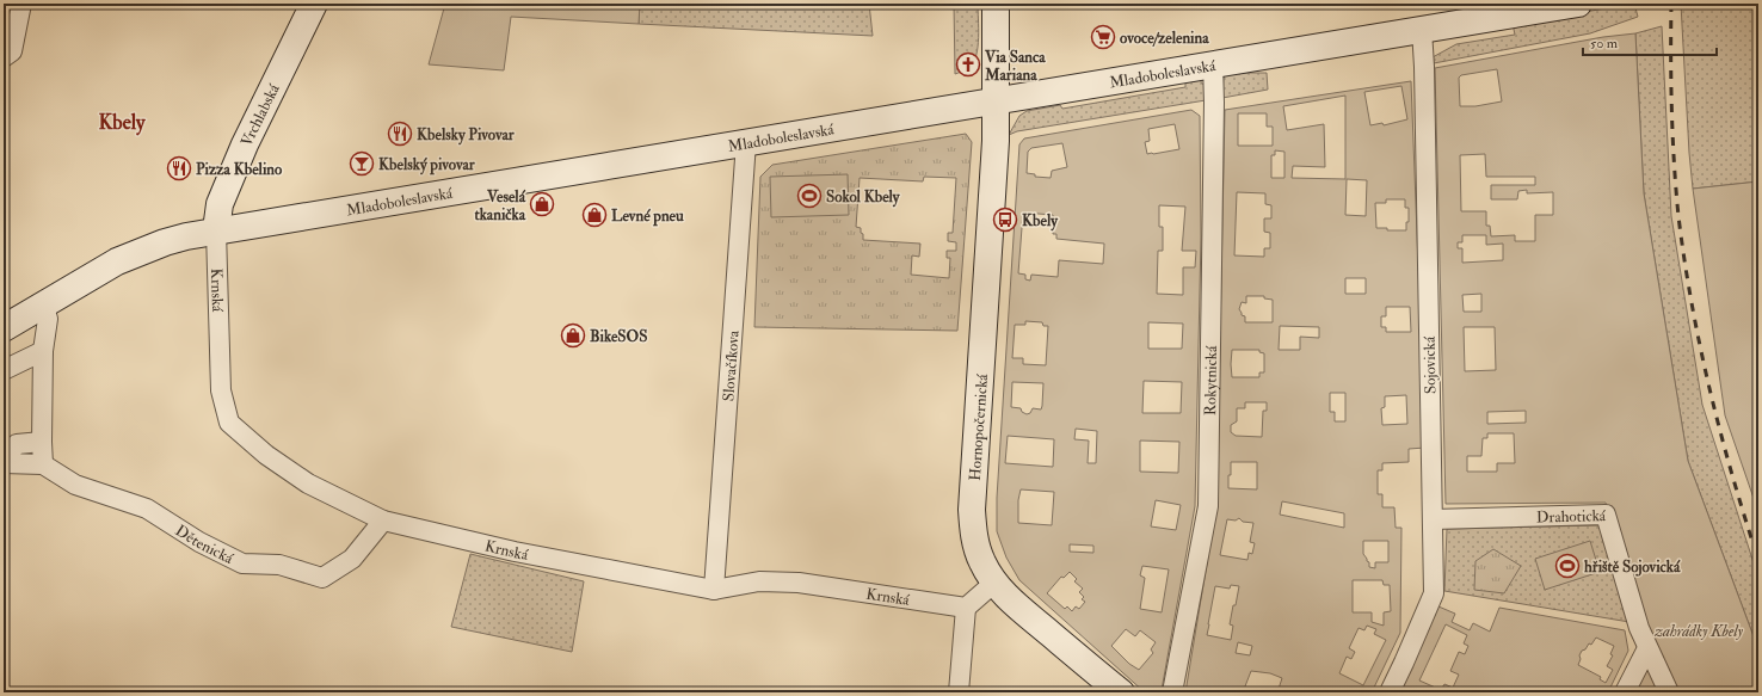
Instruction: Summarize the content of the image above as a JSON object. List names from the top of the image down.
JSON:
{
  "streets": {
    "main road": ["Mladoboleslavská", "Vrchlabská", "Hornopočernická"],
    "street": [
      "Krnská",
      "Sojovická",
      "Slovačíkova",
      "Rokytnická",
      "Drahotická",
      "Dětenická"
    ]
  },
  "crossings": [
    ["Mladoboleslavská", "Vrchlabská"],
    ["Mladoboleslavská", "Krnská"],
    ["Mladoboleslavská", "Sojovická"],
    ["Mladoboleslavská", "Slovačíkova"],
    ["Mladoboleslavská", "Rokytnická"],
    ["Mladoboleslavská", "Hornopočernická"],
    ["Vrchlabská", "Krnská"],
    ["Krnská", "Slovačíkova"],
    ["Krnská", "Dětenická"],
    ["Sojovická", "Drahotická"]
  ],
  "districts": ["Kbely"],
  "parks": ["zahrádky Kbely"],
  "places": {
    "supermarket": ["ovoce/zelenina"],
    "church": ["Via Sanca Mariana"],
    "restaurant": ["Kbelsky Pivovar", "Pizza Kbelino"],
    "bar": ["Kbelský pivovar"],
    "sports": ["Sokol Kbely", "hřiště Sojovická"],
    "shop": ["Veselá tkanička", "Levné pneu", "BikeSOS"],
    "bus stop": ["Kbely"]
  },
  "scale_bar": "50 m"
}
